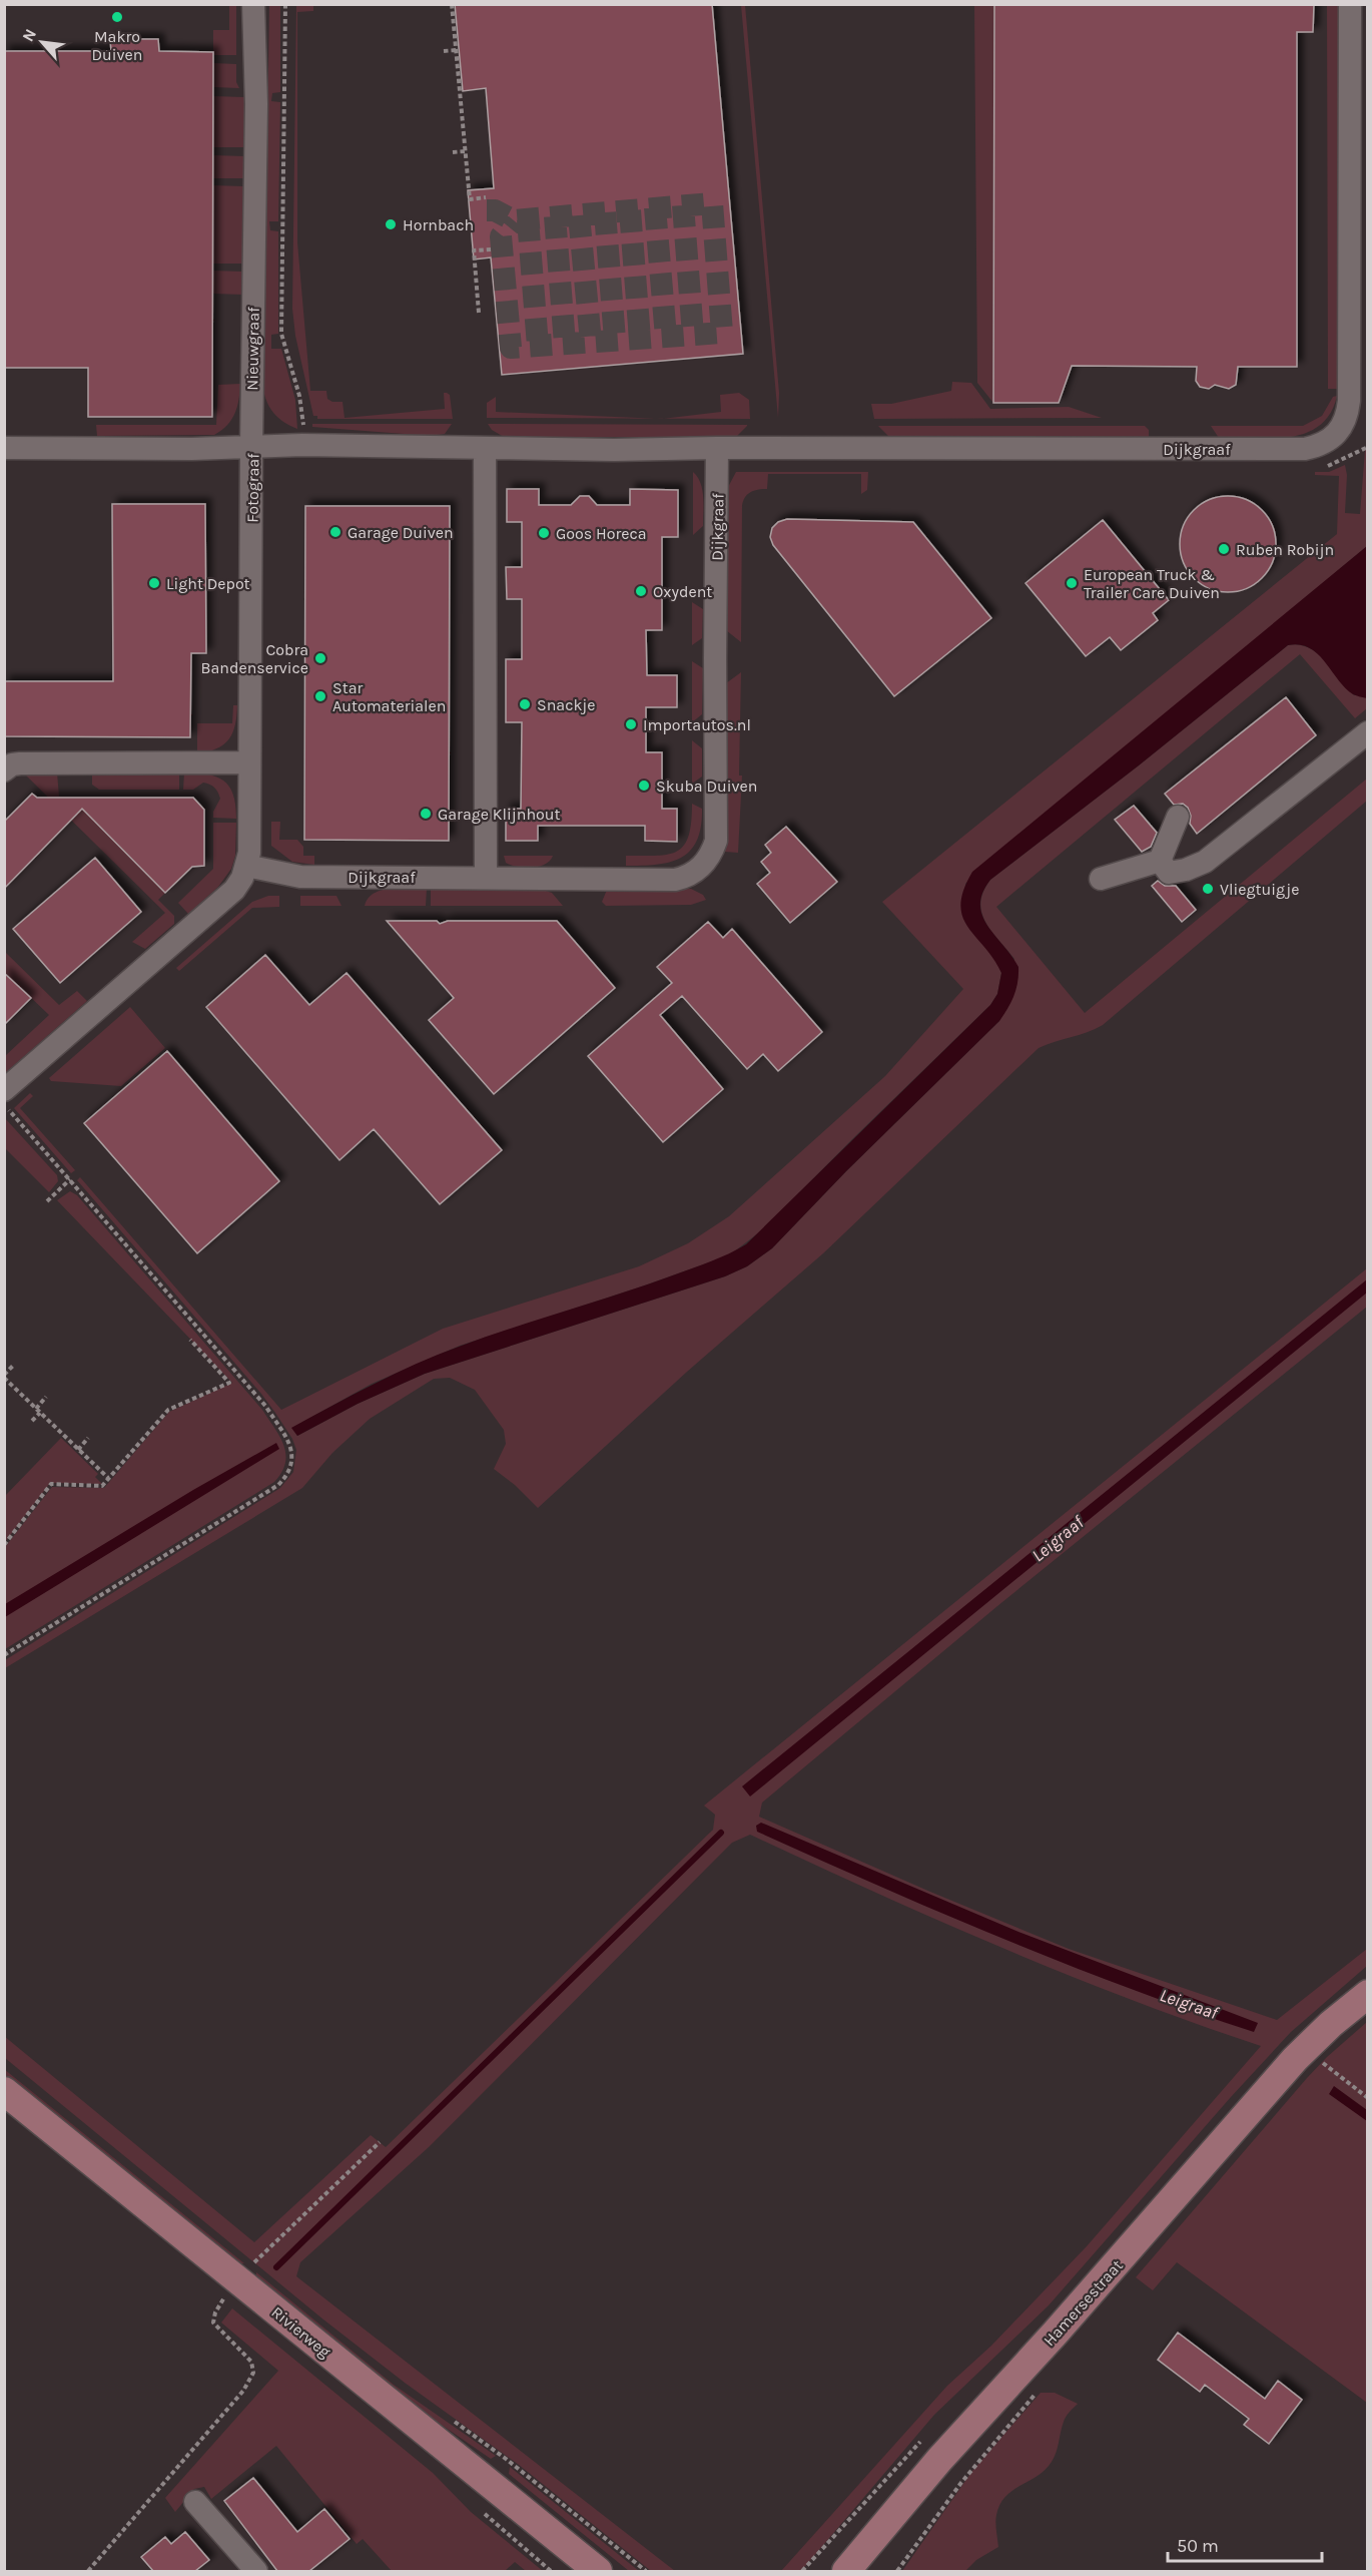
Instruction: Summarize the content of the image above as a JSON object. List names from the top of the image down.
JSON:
{
  "streets": {
    "main road": ["Hamersestraat", "Rivierweg"],
    "street": ["Nieuwgraaf", "Dijkgraaf", "Fotograaf"]
  },
  "crossings": [
    ["Nieuwgraaf", "Fotograaf"],
    ["Dijkgraaf", "Fotograaf"]
  ],
  "water": ["Leigraaf"],
  "places": [
    "Makro Duiven",
    "Hornbach",
    "Garage Duiven",
    "Goos Horeca",
    "Ruben Robijn",
    "Light Depot",
    "European Truck & Trailer Care Duiven",
    "Oxydent",
    "Cobra Bandenservice",
    "Star Automaterialen",
    "Snackje",
    "Importautos.nl",
    "Skuba Duiven",
    "Garage Klijnhout",
    "Vliegtuigje"
  ],
  "scale_bar": "50 m",
  "north": "top left"
}
